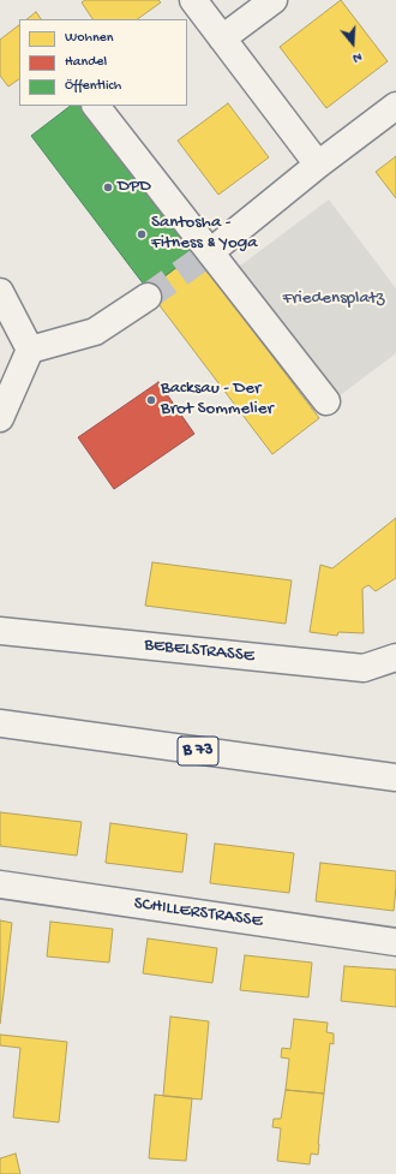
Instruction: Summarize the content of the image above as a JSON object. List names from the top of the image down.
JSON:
{
  "streets": {
    "street": ["BEBELSTRASSE", "B 73", "SCHILLERSTRASSE"]
  },
  "parks": ["Friedensplatz"],
  "places": ["DPD", "Santosha - Fitness & Yoga", "Backsau - Der Brot Sommelier"],
  "legend": ["Wohnen", "Handel", "Öffentlich"],
  "north": "bottom"
}
